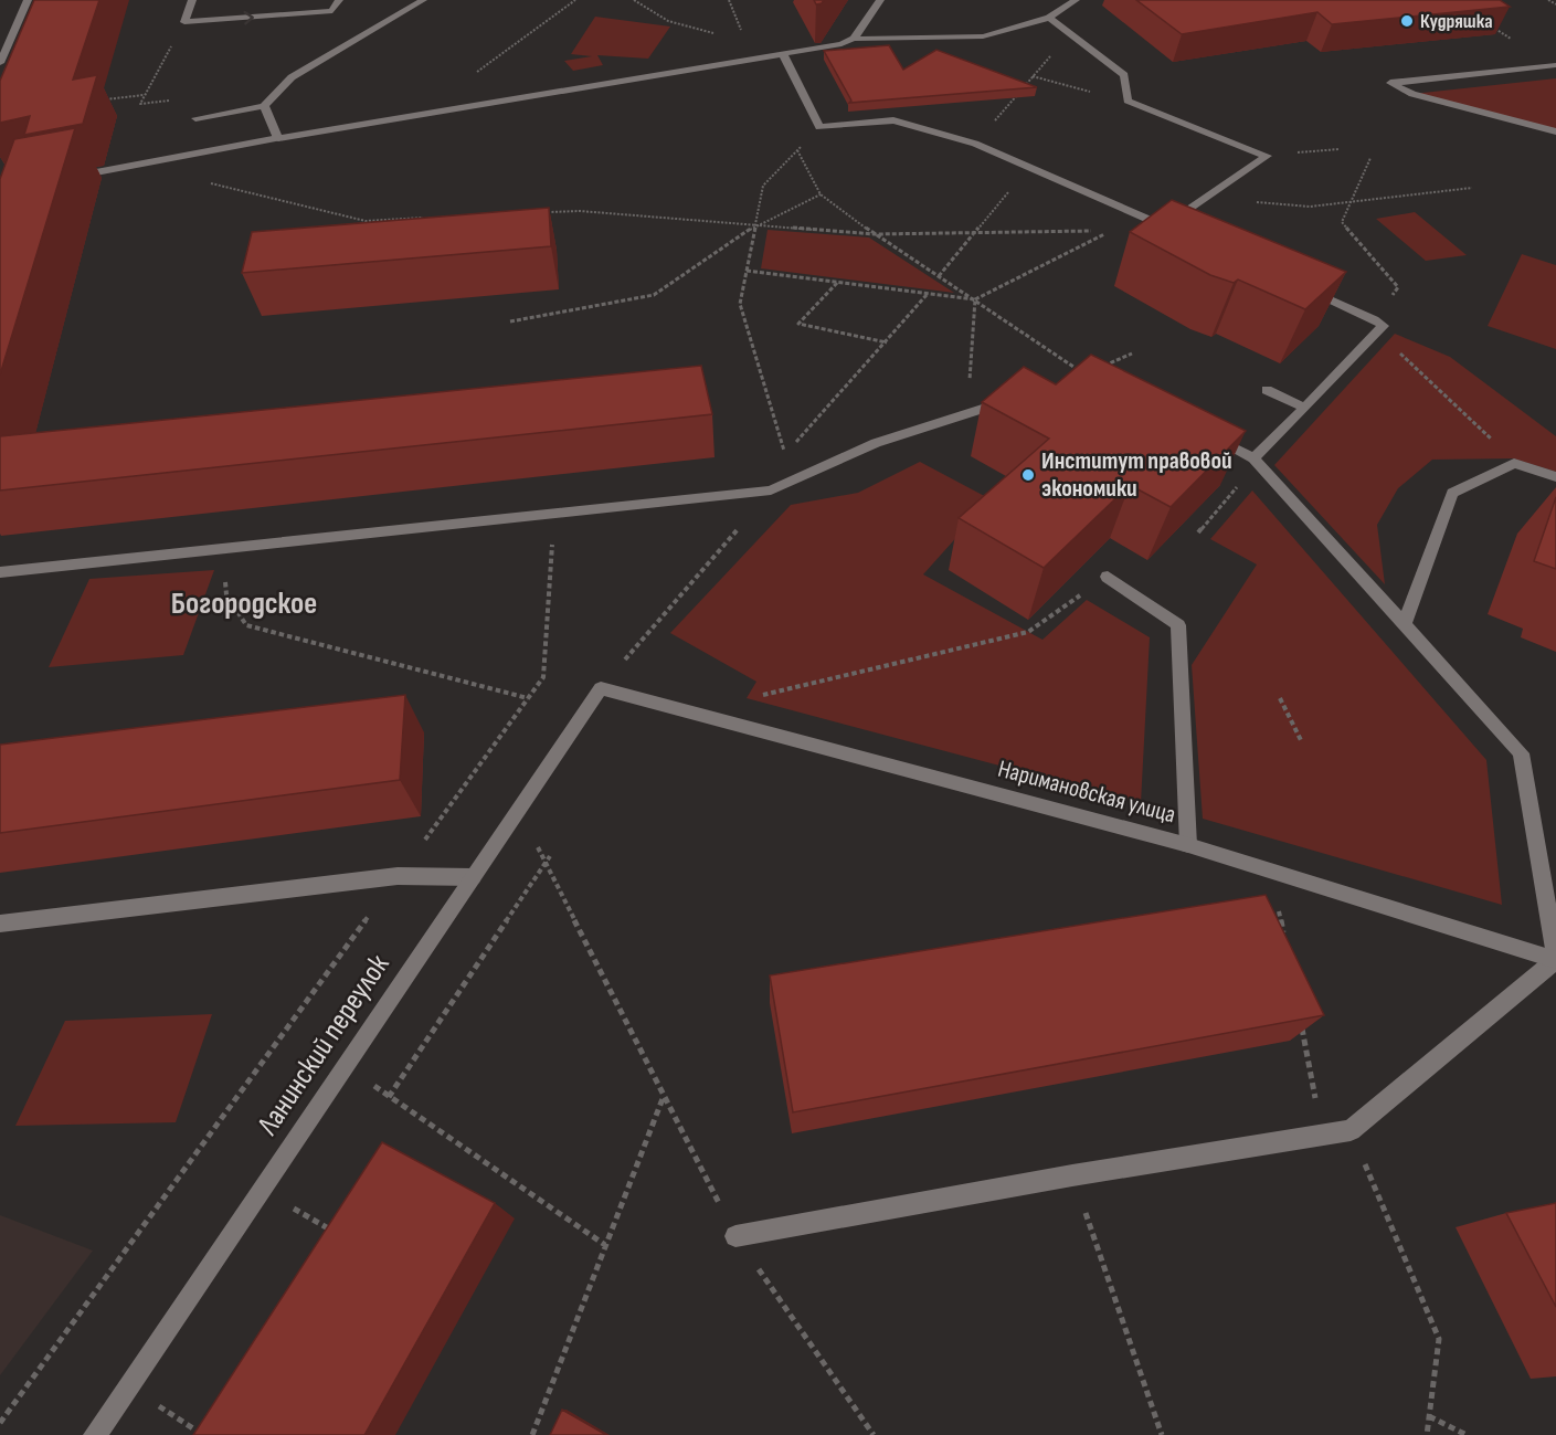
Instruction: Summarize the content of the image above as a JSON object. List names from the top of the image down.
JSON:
{
  "streets": {
    "street": ["Наримановская улица", "Ланинский переулок"]
  },
  "crossings": [
    ["Наримановская улица", "Ланинский переулок"]
  ],
  "districts": ["Богородское"],
  "places": ["Кудряшка", "Институт правовой экономики"]
}
